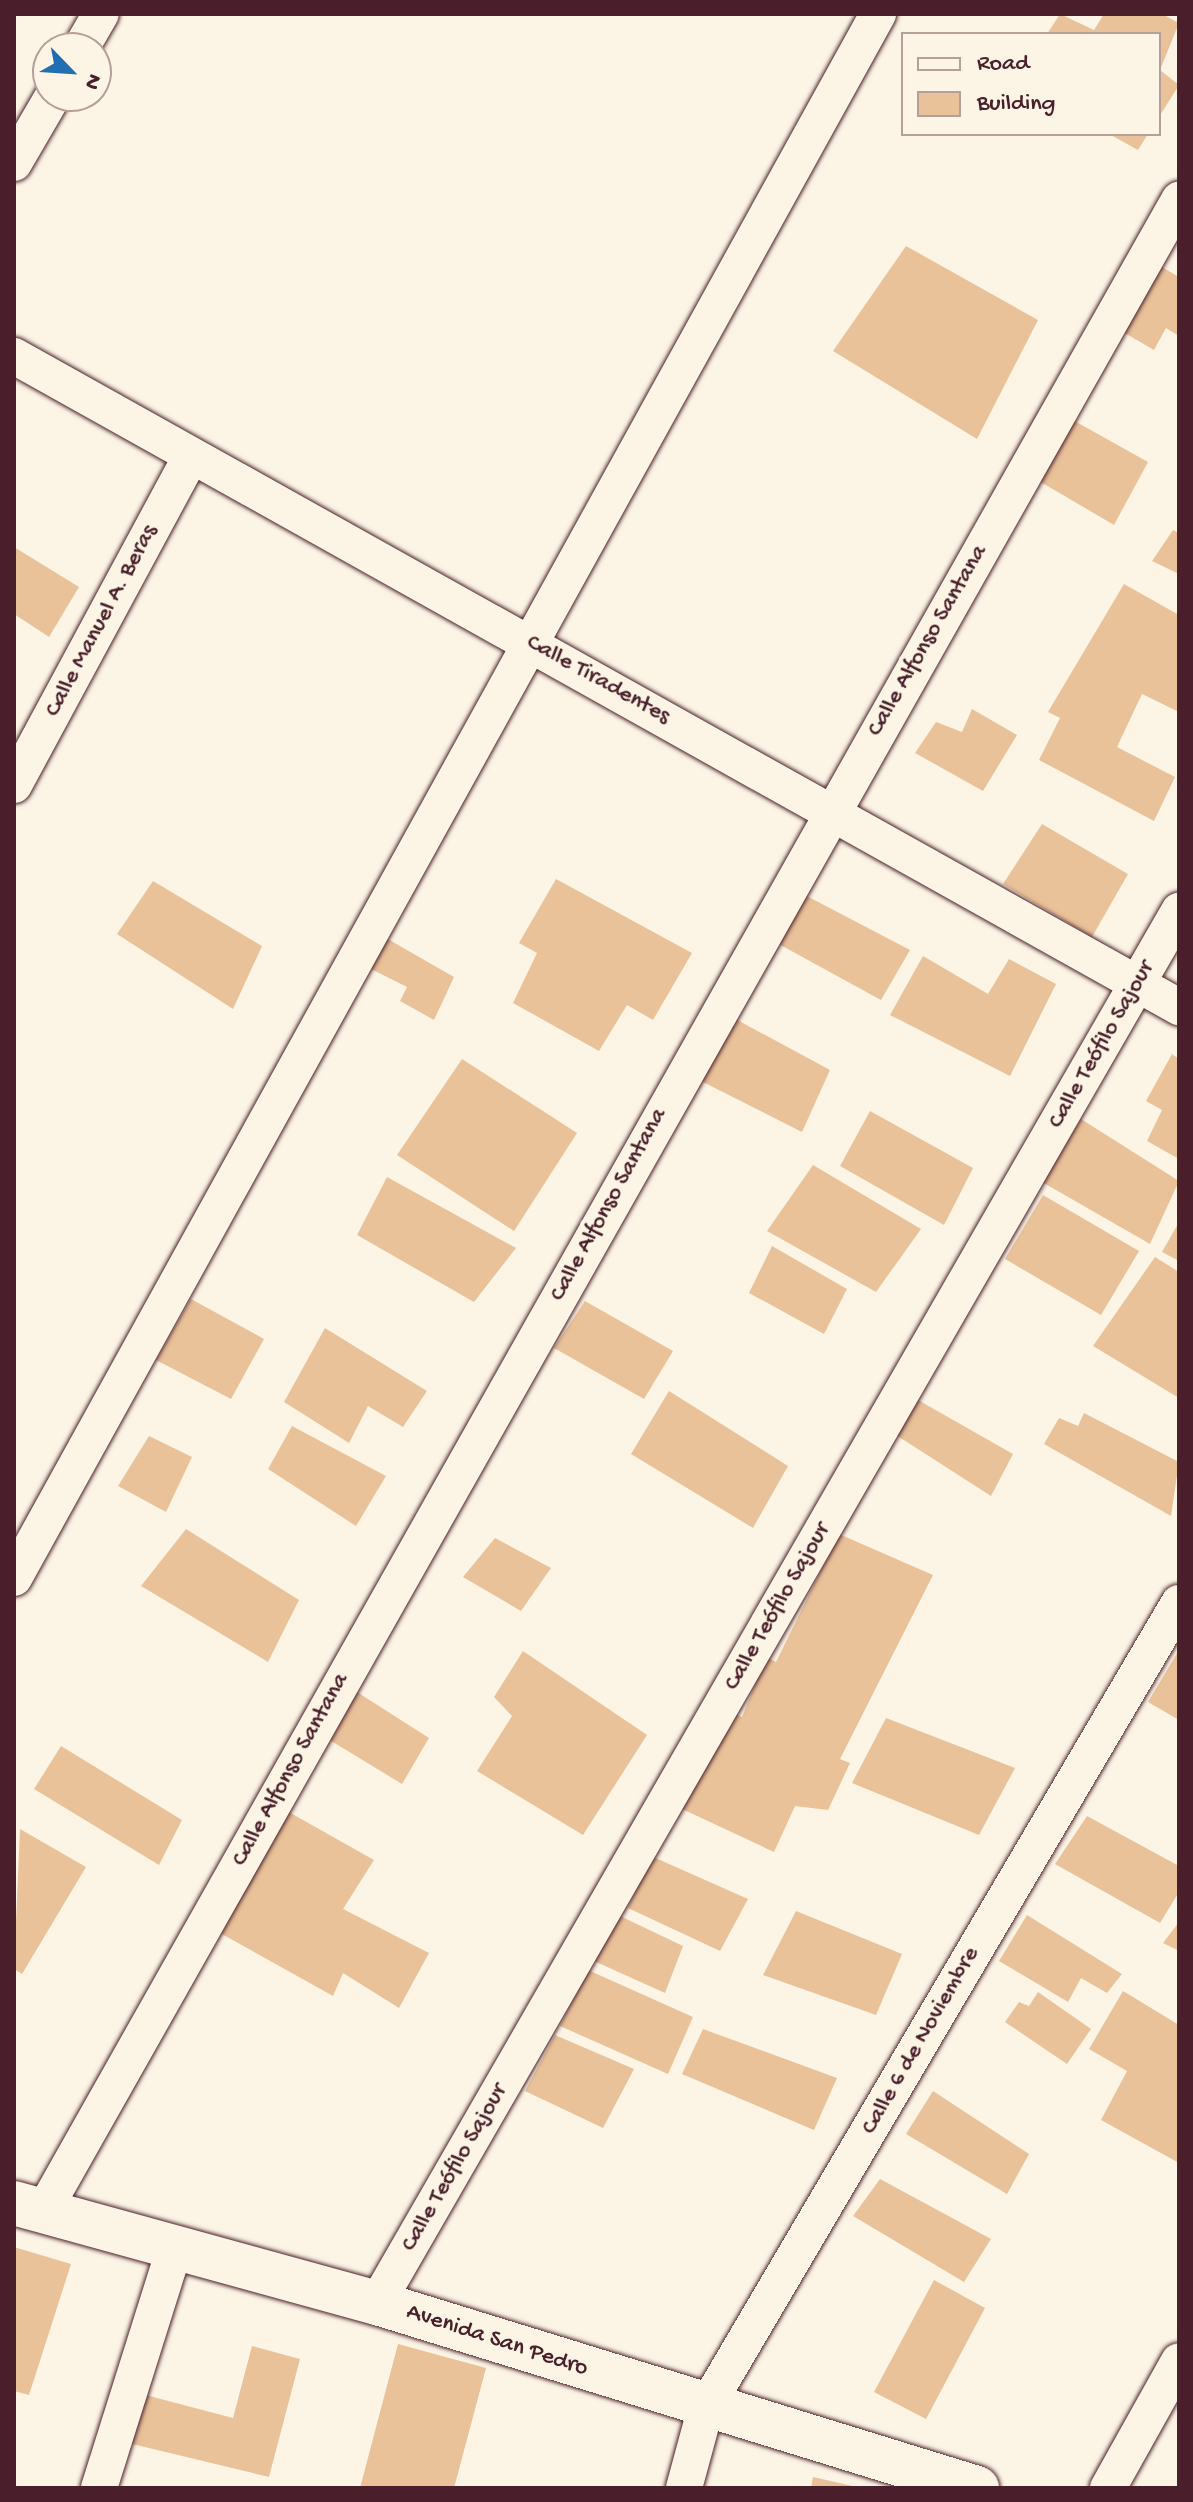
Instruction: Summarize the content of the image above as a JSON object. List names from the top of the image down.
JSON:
{
  "streets": {
    "street": [
      "Calle Manuel A. Beras",
      "Calle Alfonso Santana",
      "Calle Tiradentes",
      "Calle Teófilo Sajour",
      "Calle 6 de Noviembre",
      "Avenida San Pedro"
    ]
  },
  "crossings": [
    ["Calle Manuel A. Beras", "Calle Tiradentes"],
    ["Calle Alfonso Santana", "Calle Tiradentes"],
    ["Calle Alfonso Santana", "Avenida San Pedro"],
    ["Calle Tiradentes", "Calle Teófilo Sajour"],
    ["Calle Teófilo Sajour", "Avenida San Pedro"],
    ["Calle 6 de Noviembre", "Avenida San Pedro"]
  ],
  "legend": ["Road", "Building"],
  "north": "bottom right"
}
